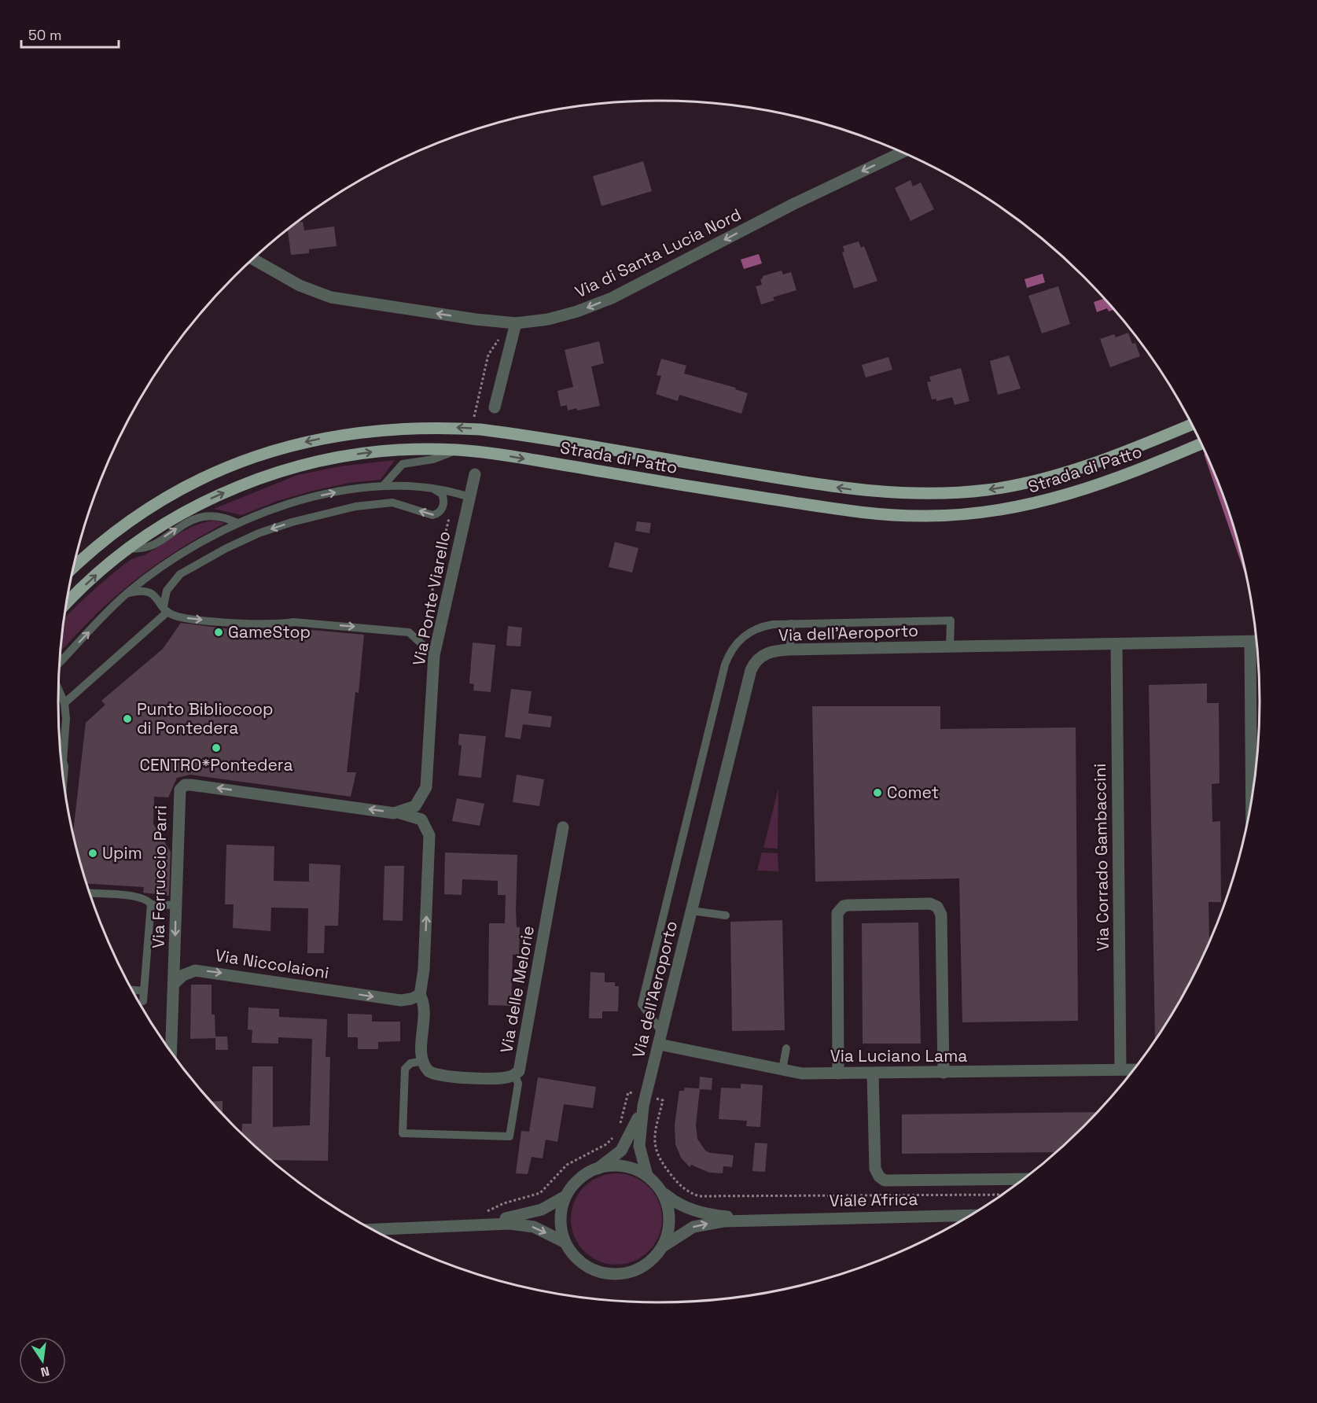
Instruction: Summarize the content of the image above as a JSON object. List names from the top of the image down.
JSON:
{
  "streets": {
    "main road": ["Strada di Patto"],
    "street": [
      "Via di Santa Lucia Nord",
      "Via Ponte Viarello",
      "Via dell'Aeroporto",
      "Via Corrado Gambaccini",
      "Via Ferruccio Parri",
      "Via Niccolaioni",
      "Via delle Melorie",
      "Via Luciano Lama",
      "Viale Africa"
    ]
  },
  "crossings": [
    ["Via Ponte Viarello", "Via Ferruccio Parri"],
    ["Via dell'Aeroporto", "Via Corrado Gambaccini"],
    ["Via dell'Aeroporto", "Via Luciano Lama"],
    ["Via dell'Aeroporto", "Viale Africa"],
    ["Via Corrado Gambaccini", "Via Luciano Lama"],
    ["Via Ferruccio Parri", "Via Niccolaioni"]
  ],
  "one_way": ["Via di Santa Lucia Nord", "Via Niccolaioni"],
  "places": [
    "GameStop",
    "Punto Bibliocoop di Pontedera",
    "CENTRO*Pontedera",
    "Comet",
    "Upim"
  ],
  "scale_bar": "50 m",
  "north": "bottom"
}
